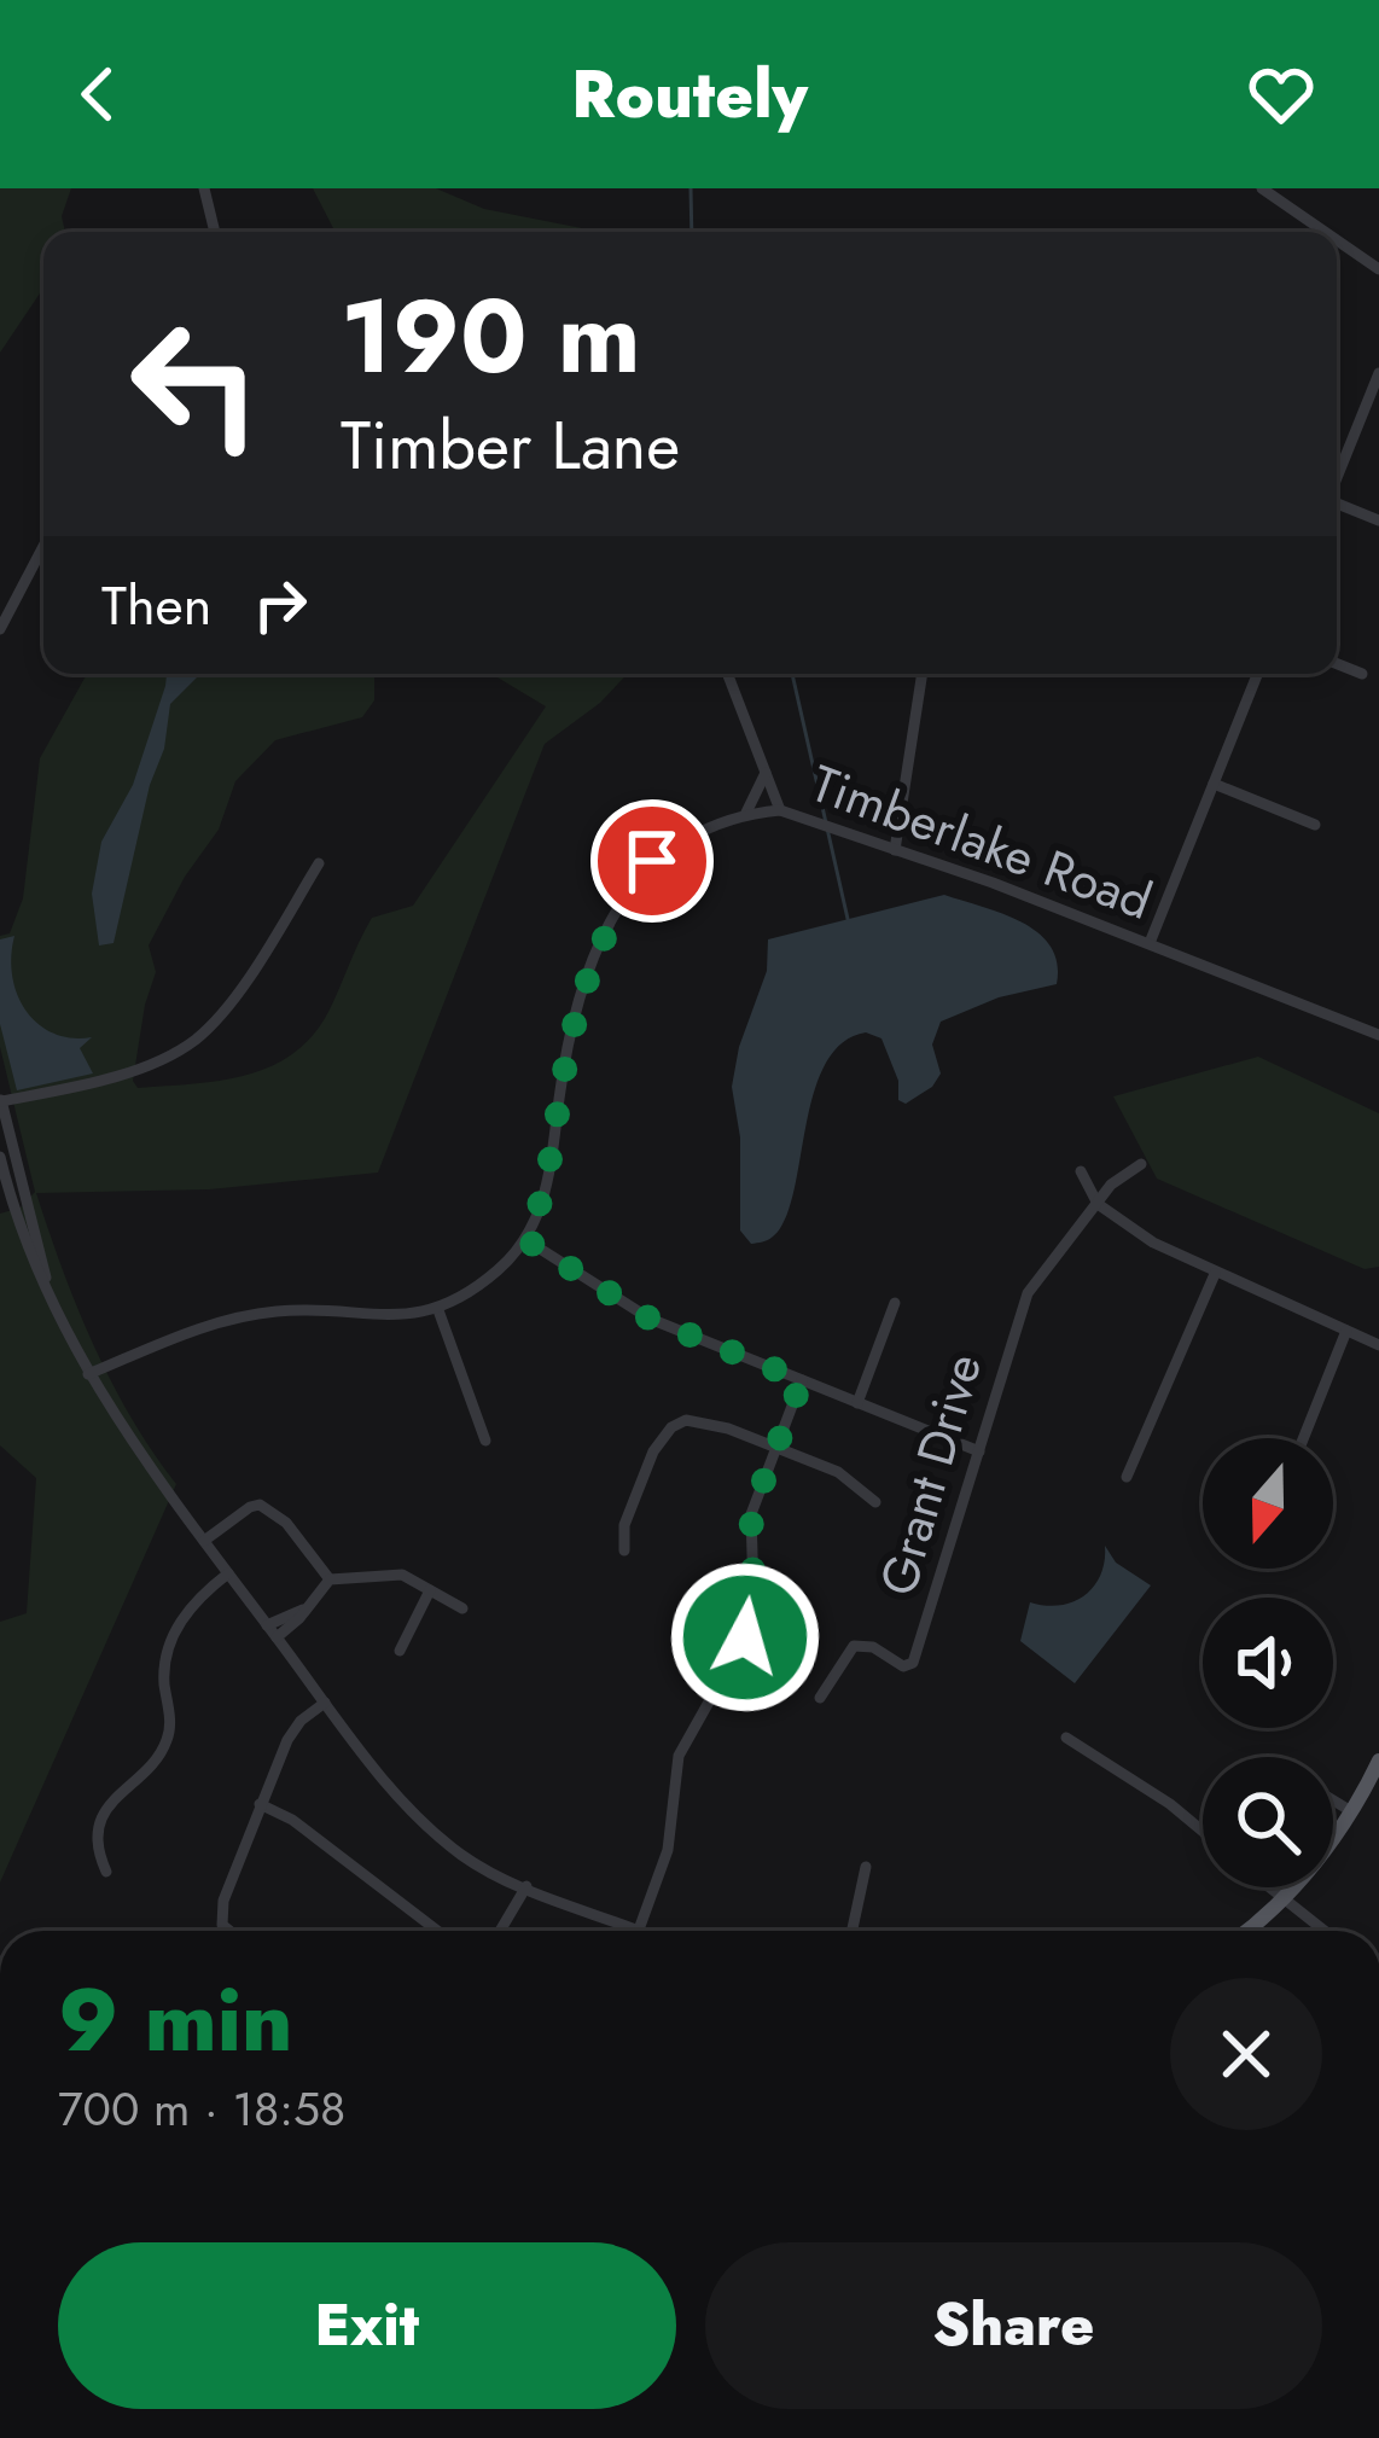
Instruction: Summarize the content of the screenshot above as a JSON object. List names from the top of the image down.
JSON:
{
  "streets": {
    "street": ["Timberlake Road", "Grant Drive"]
  },
  "north": "bottom",
  "page": {
    "header": "Routely",
    "turn": ["190 m", "Timber Lane"],
    "then": "Then",
    "heading": ["9 min", "700 m · 18:58"],
    "buttons": ["Exit", "Share"]
  }
}
